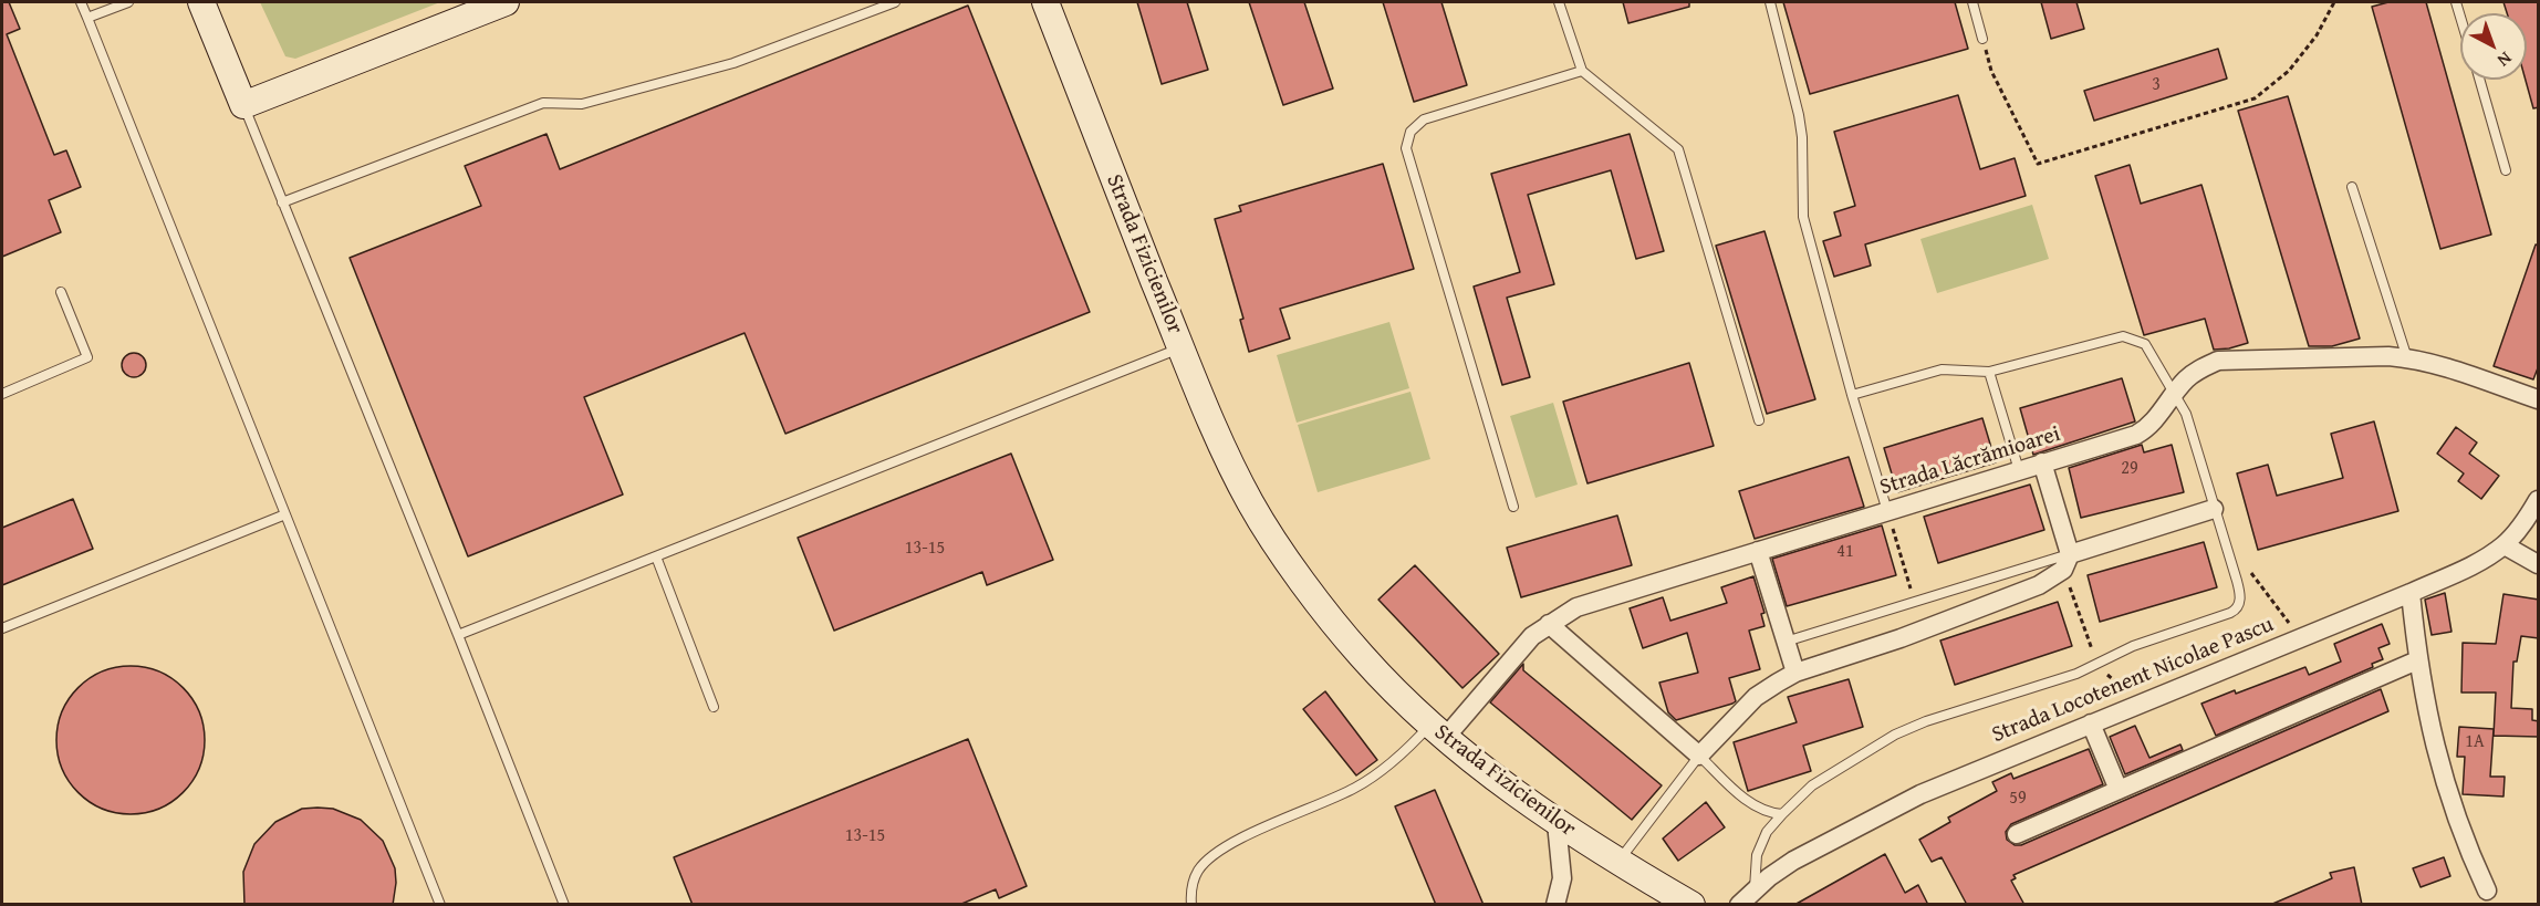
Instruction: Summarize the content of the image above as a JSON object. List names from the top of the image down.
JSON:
{
  "streets": {
    "street": ["Strada Fizicienilor", "Strada Lăcrămioarei", "Strada Locotenent Nicolae Pascu"]
  },
  "crossings": [
    ["Strada Fizicienilor", "Strada Lăcrămioarei"]
  ],
  "house_numbers": [
    "3",
    "29",
    "13-15",
    "41",
    "1A",
    "59",
    "13-15"
  ],
  "north": "bottom right"
}
